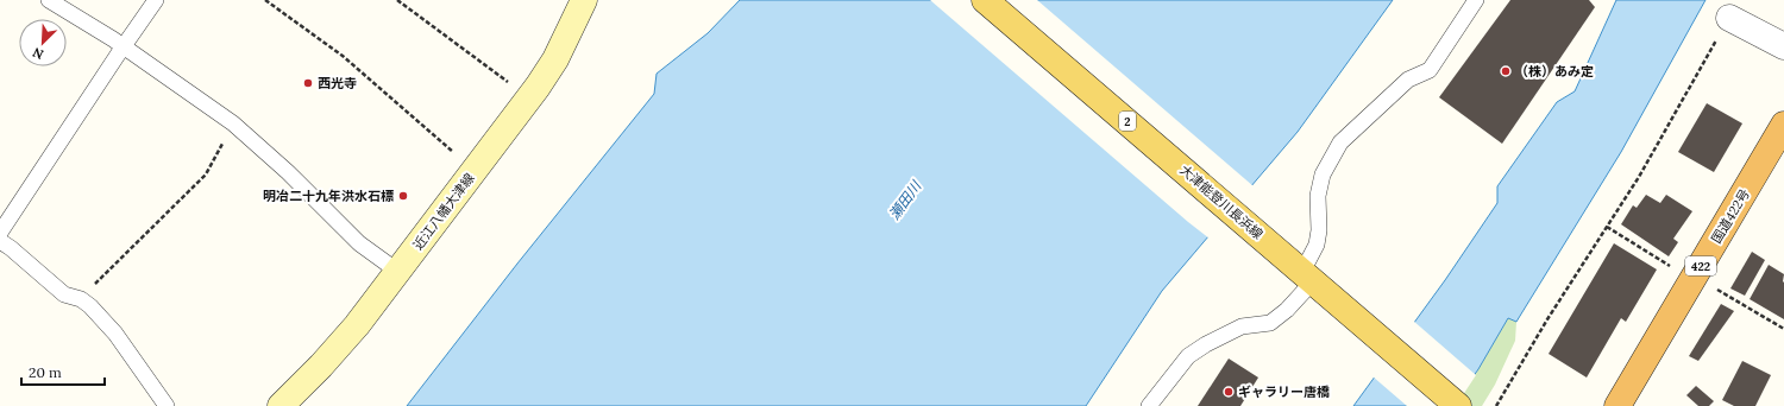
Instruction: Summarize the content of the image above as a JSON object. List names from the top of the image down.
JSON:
{
  "streets": {
    "highway": ["国道422号", "422"],
    "main road": ["2", "大津能登川長浜線", "近江八幡大津線"]
  },
  "water": ["瀬田川"],
  "places": [
    "（株）あみ定",
    "西光寺",
    "明冶二十九年洪水石標",
    "ギャラリー唐橋"
  ],
  "scale_bar": "20 m",
  "north": "bottom left"
}
